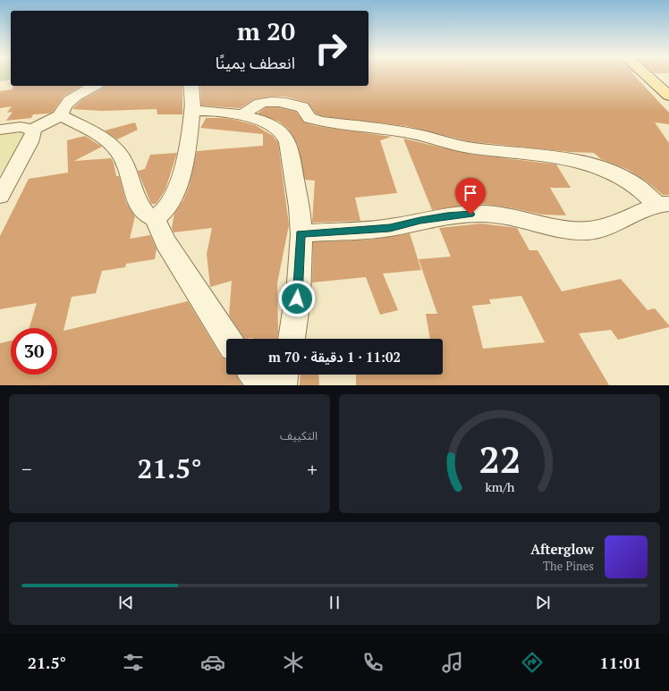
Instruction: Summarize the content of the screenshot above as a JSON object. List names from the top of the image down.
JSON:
{
  "page": {
    "turn": ["20 m", "انعطف يمينًا"],
    "limit": "30",
    "trip": "11:02 · 1 دقيقة · 70 m",
    "tile": "التكييف",
    "heat": ["−", "21.5°", "+"],
    "song": ["Afterglow", "The Pines"],
    "tabs": ["11:01", "21.5°"],
    "gauge": ["22", "km/h"]
  }
}
